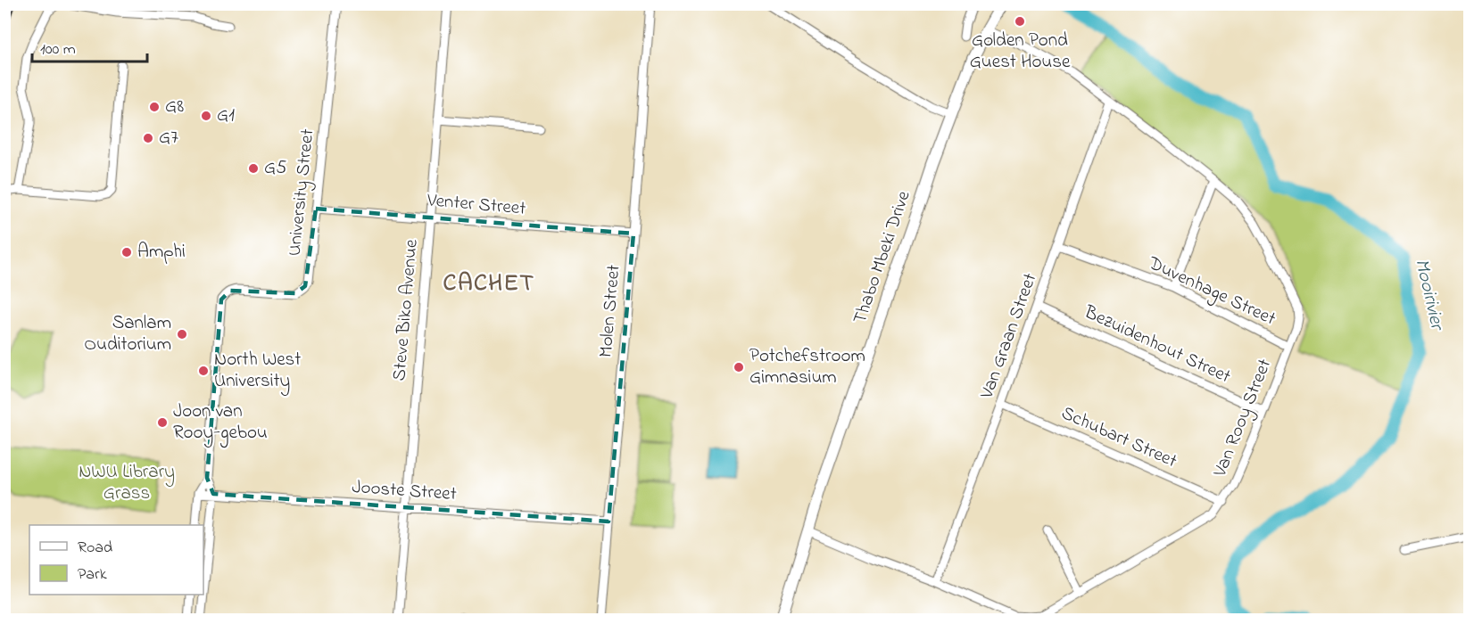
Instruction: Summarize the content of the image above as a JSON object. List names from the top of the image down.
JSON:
{
  "streets": {
    "main road": ["Thabo Mbeki Drive"],
    "street": [
      "University Street",
      "Venter Street",
      "Duvenhage Street",
      "Steve Biko Avenue",
      "Molen Street",
      "Van Graan Street",
      "Bezuidenhout Street",
      "Van Rooy Street",
      "Schubart Street",
      "Jooste Street"
    ]
  },
  "crossings": [
    ["University Street", "Venter Street"],
    ["Venter Street", "Steve Biko Avenue"],
    ["Venter Street", "Molen Street"],
    ["Thabo Mbeki Drive", "Van Rooy Street"],
    ["Duvenhage Street", "Van Graan Street"],
    ["Duvenhage Street", "Van Rooy Street"],
    ["Steve Biko Avenue", "Jooste Street"],
    ["Molen Street", "Jooste Street"],
    ["Van Graan Street", "Bezuidenhout Street"],
    ["Van Graan Street", "Van Rooy Street"],
    ["Van Graan Street", "Schubart Street"],
    ["Bezuidenhout Street", "Van Rooy Street"],
    ["Van Rooy Street", "Schubart Street"]
  ],
  "districts": ["CACHET"],
  "water": ["Mooirivier"],
  "parks": ["NWU Library Grass"],
  "places": [
    "Golden Pond Guest House",
    "G8",
    "G1",
    "G7",
    "G5",
    "Amphi",
    "Sanlam Ouditorium",
    "Potchefstroom Gimnasium",
    "North West University",
    "Joon van Rooy-gebou"
  ],
  "legend": ["Road", "Park"],
  "scale_bar": "100 m"
}
